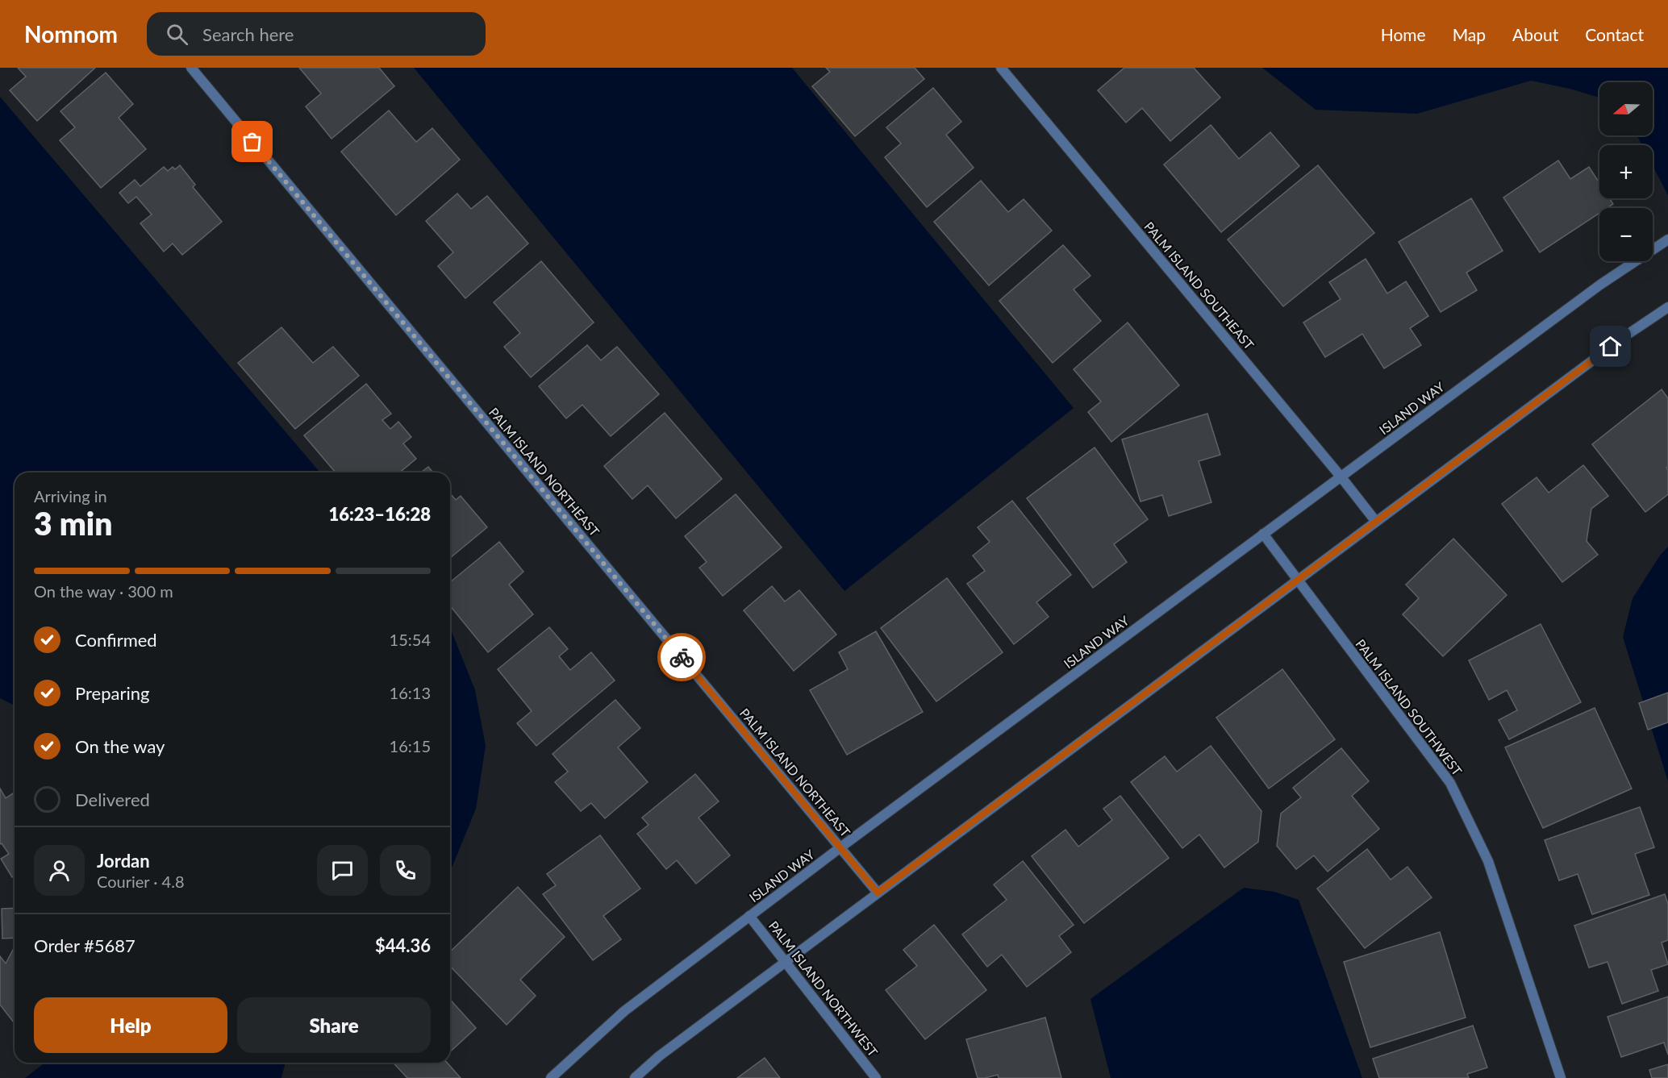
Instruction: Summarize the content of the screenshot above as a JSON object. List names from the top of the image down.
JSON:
{
  "streets": {
    "street": [
      "PALM ISLAND SOUTHEAST",
      "ISLAND WAY",
      "PALM ISLAND NORTHEAST",
      "PALM ISLAND SOUTHWEST",
      "PALM ISLAND NORTHWEST"
    ]
  },
  "crossings": [
    ["PALM ISLAND SOUTHEAST", "ISLAND WAY"],
    ["ISLAND WAY", "PALM ISLAND NORTHEAST"],
    ["ISLAND WAY", "PALM ISLAND SOUTHWEST"],
    ["ISLAND WAY", "PALM ISLAND NORTHWEST"]
  ],
  "north": "left",
  "page": {
    "header": "Nomnom",
    "search": "Search here",
    "nav": [
      "Home",
      "Map",
      "About",
      "Contact"
    ],
    "map_buttons": ["+", "−"],
    "heading": ["3 min", "Arriving in", "16:23–16:28"],
    "panel": [
      "Jordan",
      "Courier · 4.8",
      "Order #5687",
      "$44.36"
    ],
    "bar": "On the way · 300 m",
    "list": [
      ["Confirmed", "15:54"],
      ["Preparing", "16:13"],
      ["On the way", "16:15"],
      "Delivered"
    ],
    "buttons": ["Help", "Share"]
  }
}
